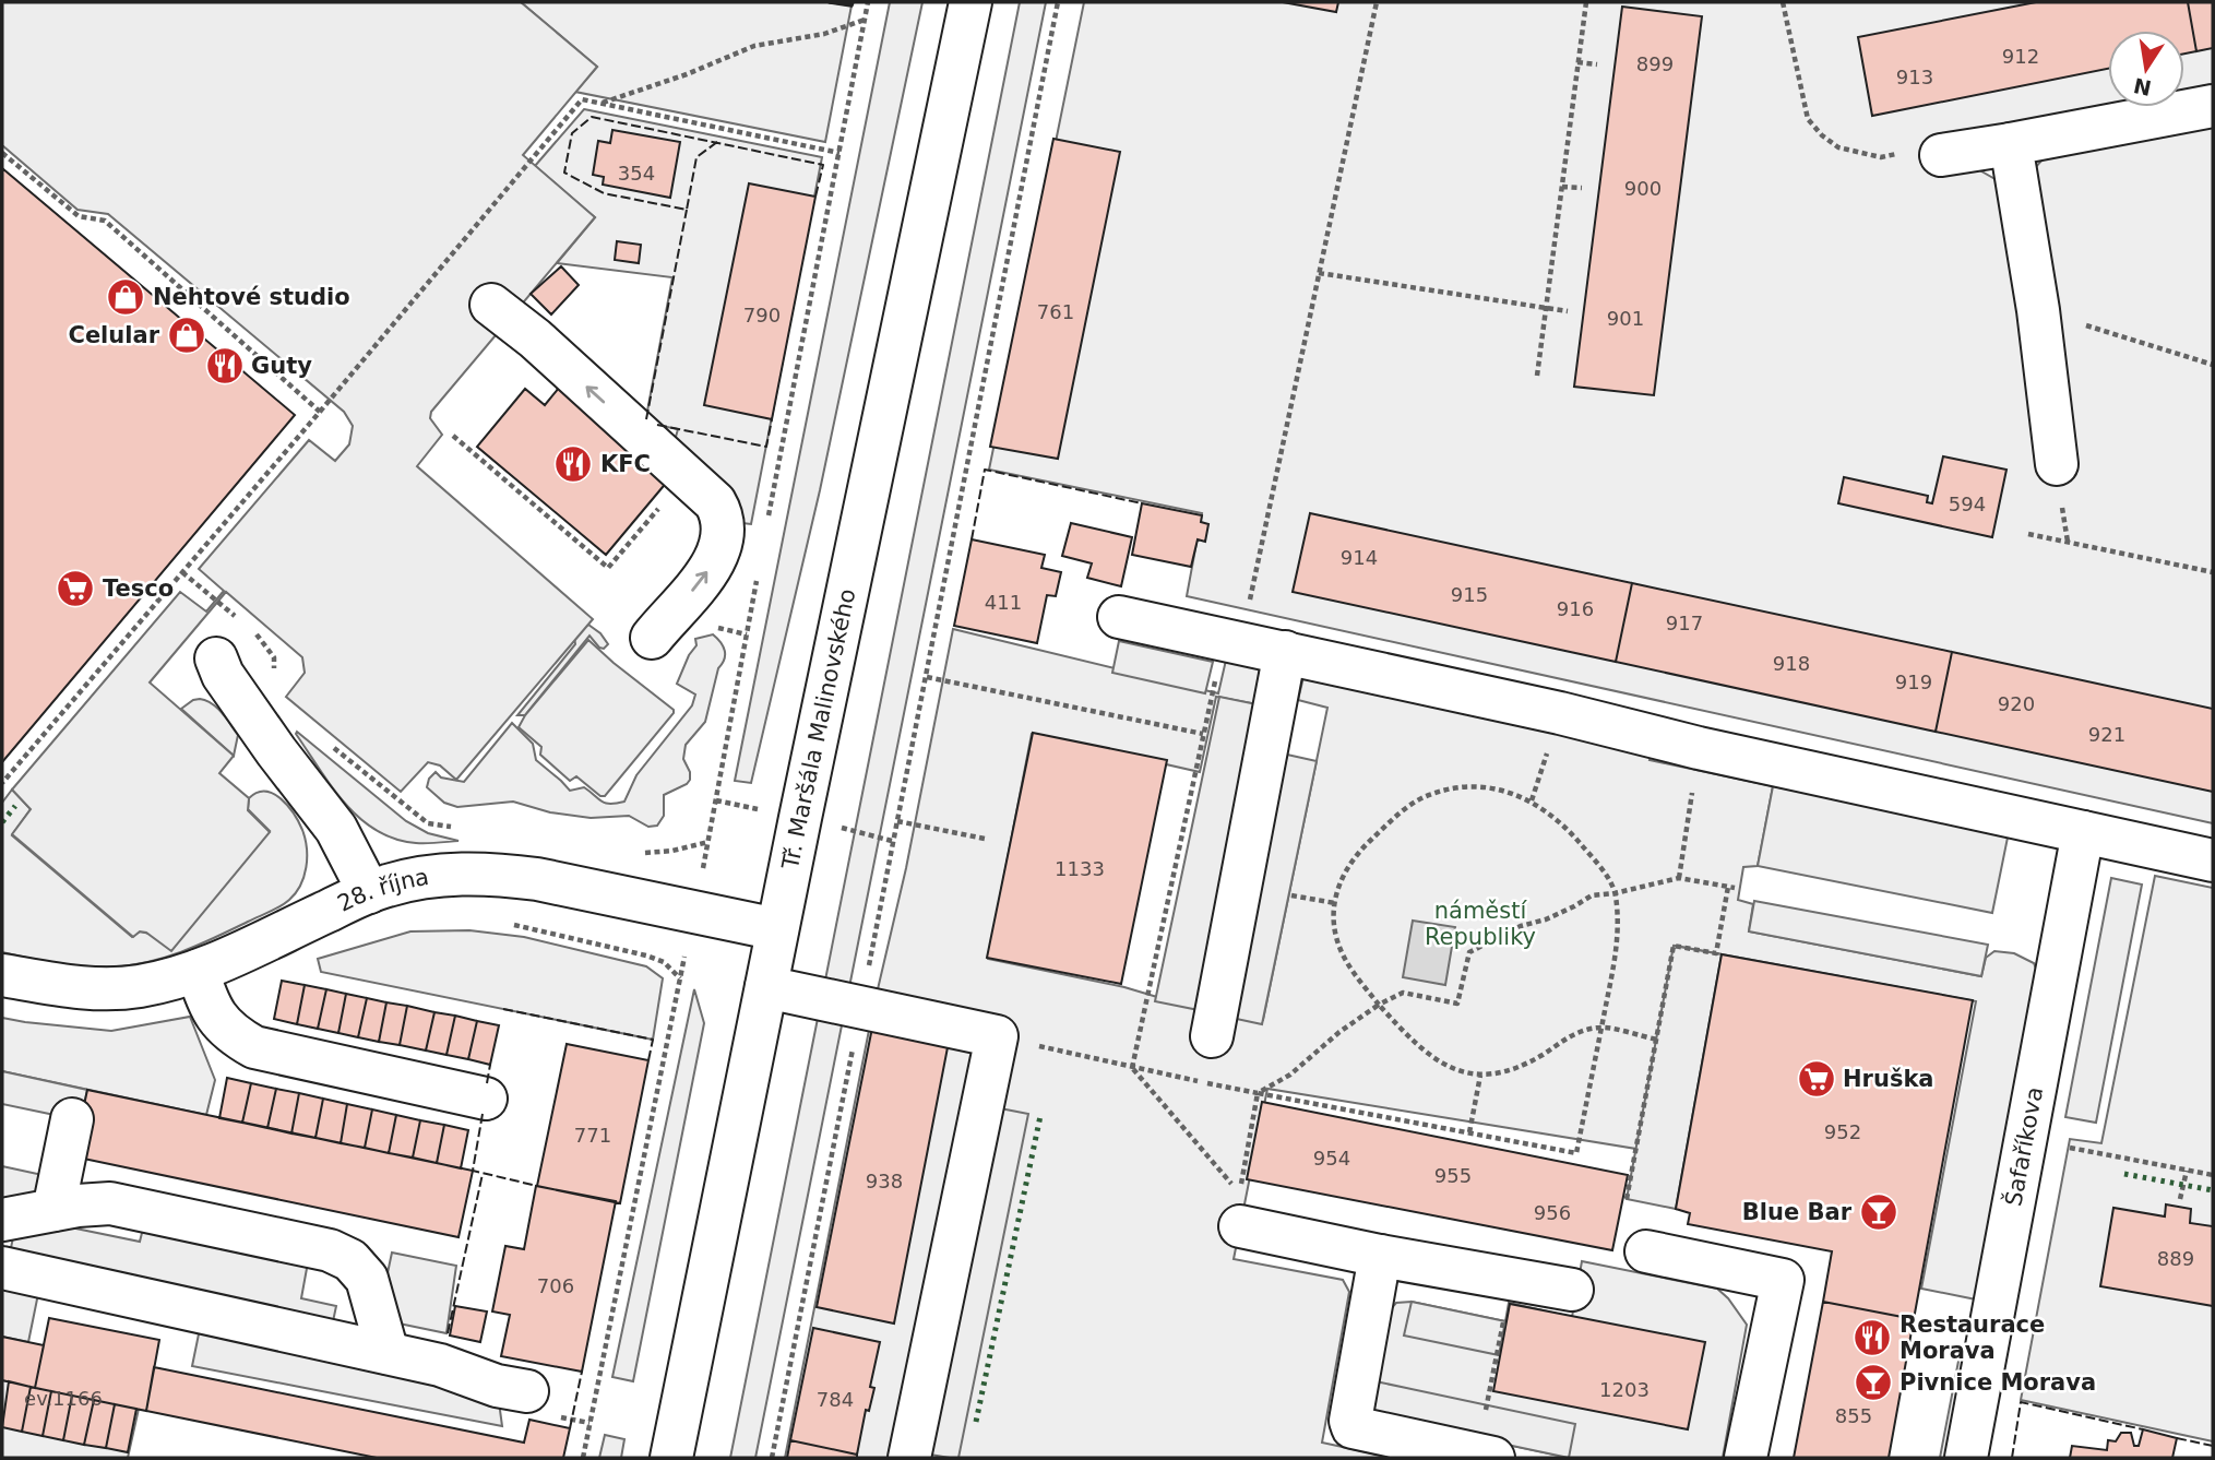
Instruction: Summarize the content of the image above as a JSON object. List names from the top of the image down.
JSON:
{
  "streets": {
    "street": ["Tř. Maršála Malinovského", "28. října", "Šafaříkova"]
  },
  "crossings": [
    ["Tř. Maršála Malinovského", "28. října"]
  ],
  "parks": ["náměstí Republiky"],
  "places": {
    "shop": ["Nehtové studio", "Celular"],
    "restaurant": ["Guty", "KFC", "Restaurace Morava"],
    "supermarket": ["Tesco", "Hruška"],
    "bar": ["Blue Bar", "Pivnice Morava"]
  },
  "house_numbers": [
    "912",
    "899",
    "913",
    "354",
    "900",
    "761",
    "790",
    "901",
    "594",
    "914",
    "915",
    "411",
    "916",
    "917",
    "918",
    "919",
    "920",
    "921",
    "1133",
    "952",
    "771",
    "954",
    "955",
    "938",
    "956",
    "889",
    "706",
    "1203",
    "ev.1166",
    "784",
    "855"
  ],
  "north": "bottom"
}
